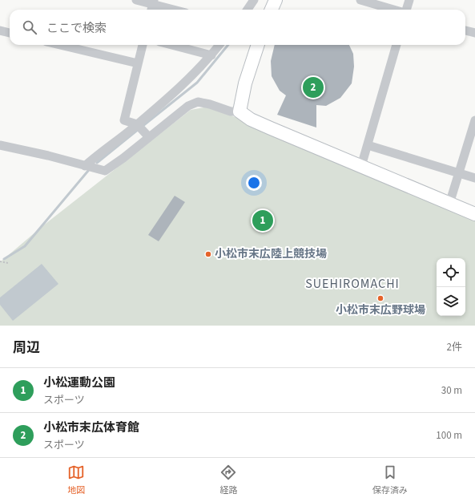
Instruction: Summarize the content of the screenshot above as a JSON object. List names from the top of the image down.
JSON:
{
  "districts": ["SUEHIROMACHI"],
  "places": ["小松市末広陸上競技場", "小松市末広野球場"],
  "page": {
    "search": "ここで検索",
    "pins": ["2", "1"],
    "heading": ["周辺", "2件"],
    "list": [
      {
        "mark": "1",
        "name": "小松運動公園",
        "note": "スポーツ",
        "value": "30 m"
      },
      {
        "mark": "2",
        "name": "小松市末広体育館",
        "note": "スポーツ",
        "value": "100 m"
      }
    ],
    "nav": ["地図", "経路", "保存済み"]
  }
}
